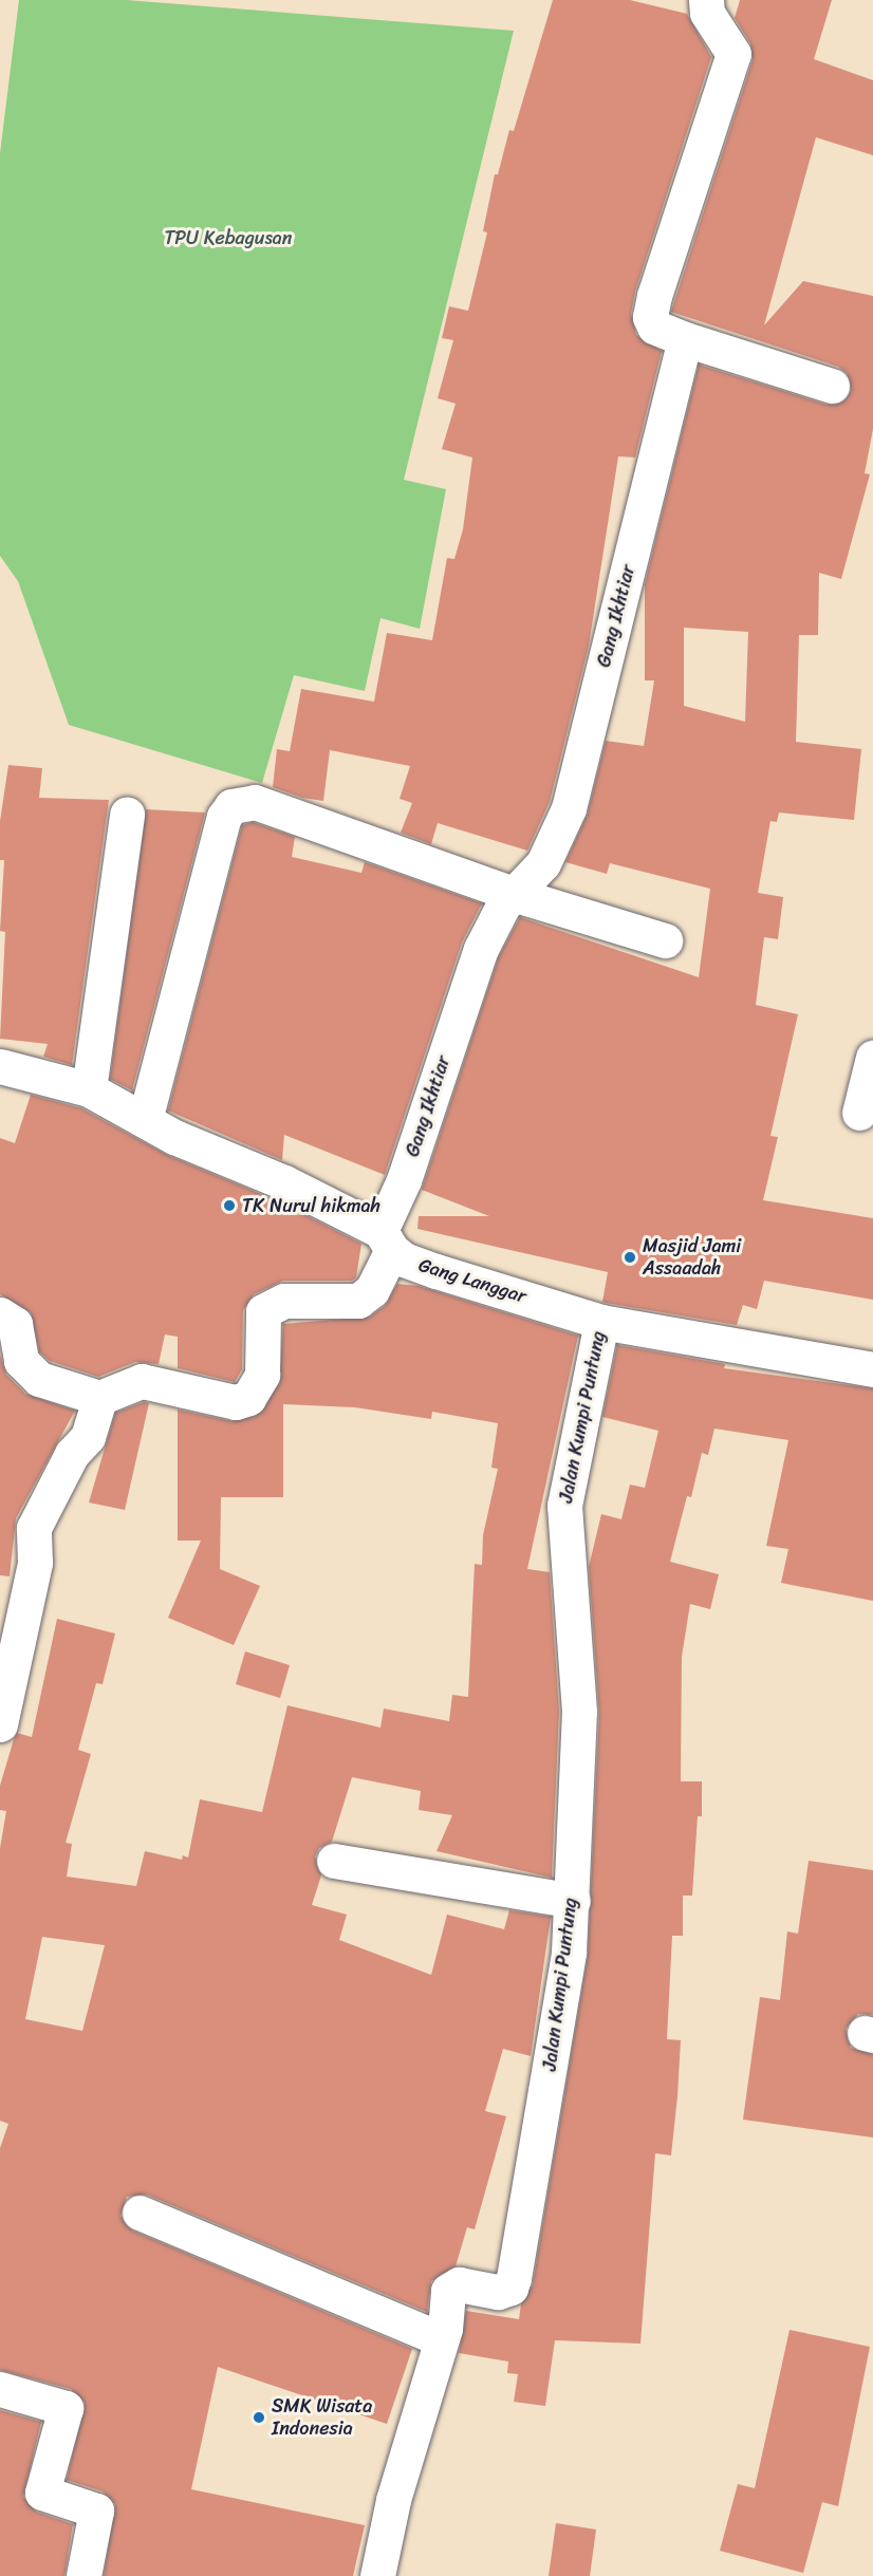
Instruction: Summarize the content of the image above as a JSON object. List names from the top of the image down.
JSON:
{
  "streets": {
    "street": ["Gang Ikhtiar", "Gang Langgar", "Jalan Kumpi Puntung"]
  },
  "crossings": [
    ["Gang Ikhtiar", "Gang Langgar"],
    ["Gang Langgar", "Jalan Kumpi Puntung"]
  ],
  "parks": ["TPU Kebagusan"],
  "places": ["TK Nurul hikmah", "Masjid Jami Assaadah", "SMK Wisata Indonesia"]
}
